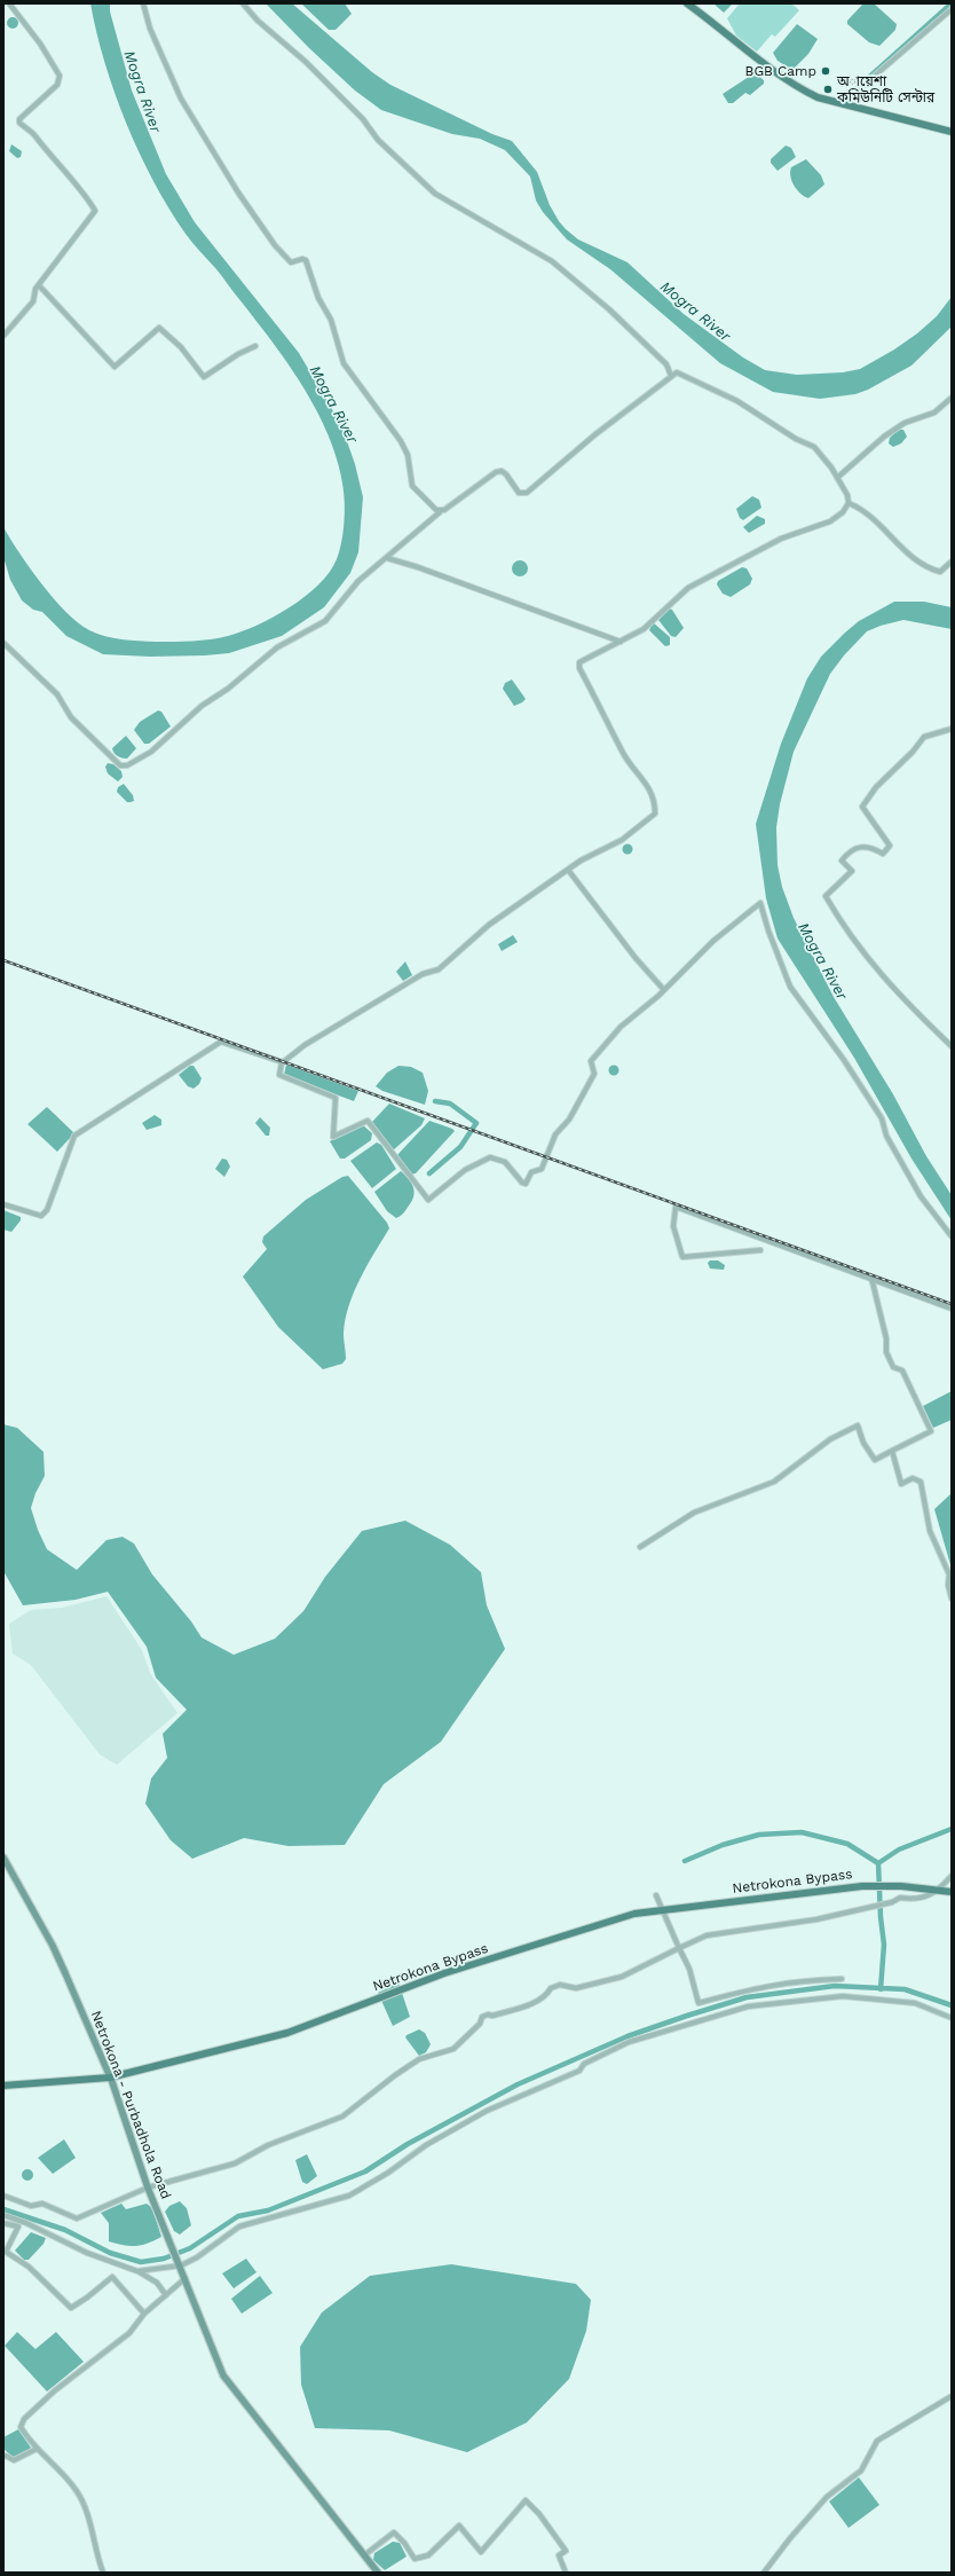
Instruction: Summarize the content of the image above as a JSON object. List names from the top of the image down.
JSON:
{
  "streets": {
    "main road": ["Netrokona Bypass", "Netrokona - Purbadhola Road"]
  },
  "crossings": [
    ["Netrokona Bypass", "Netrokona - Purbadhola Road"]
  ],
  "water": ["Mogra River"],
  "places": ["BGB Camp", "অায়েশা কমিউনিটি সেন্টার"]
}
